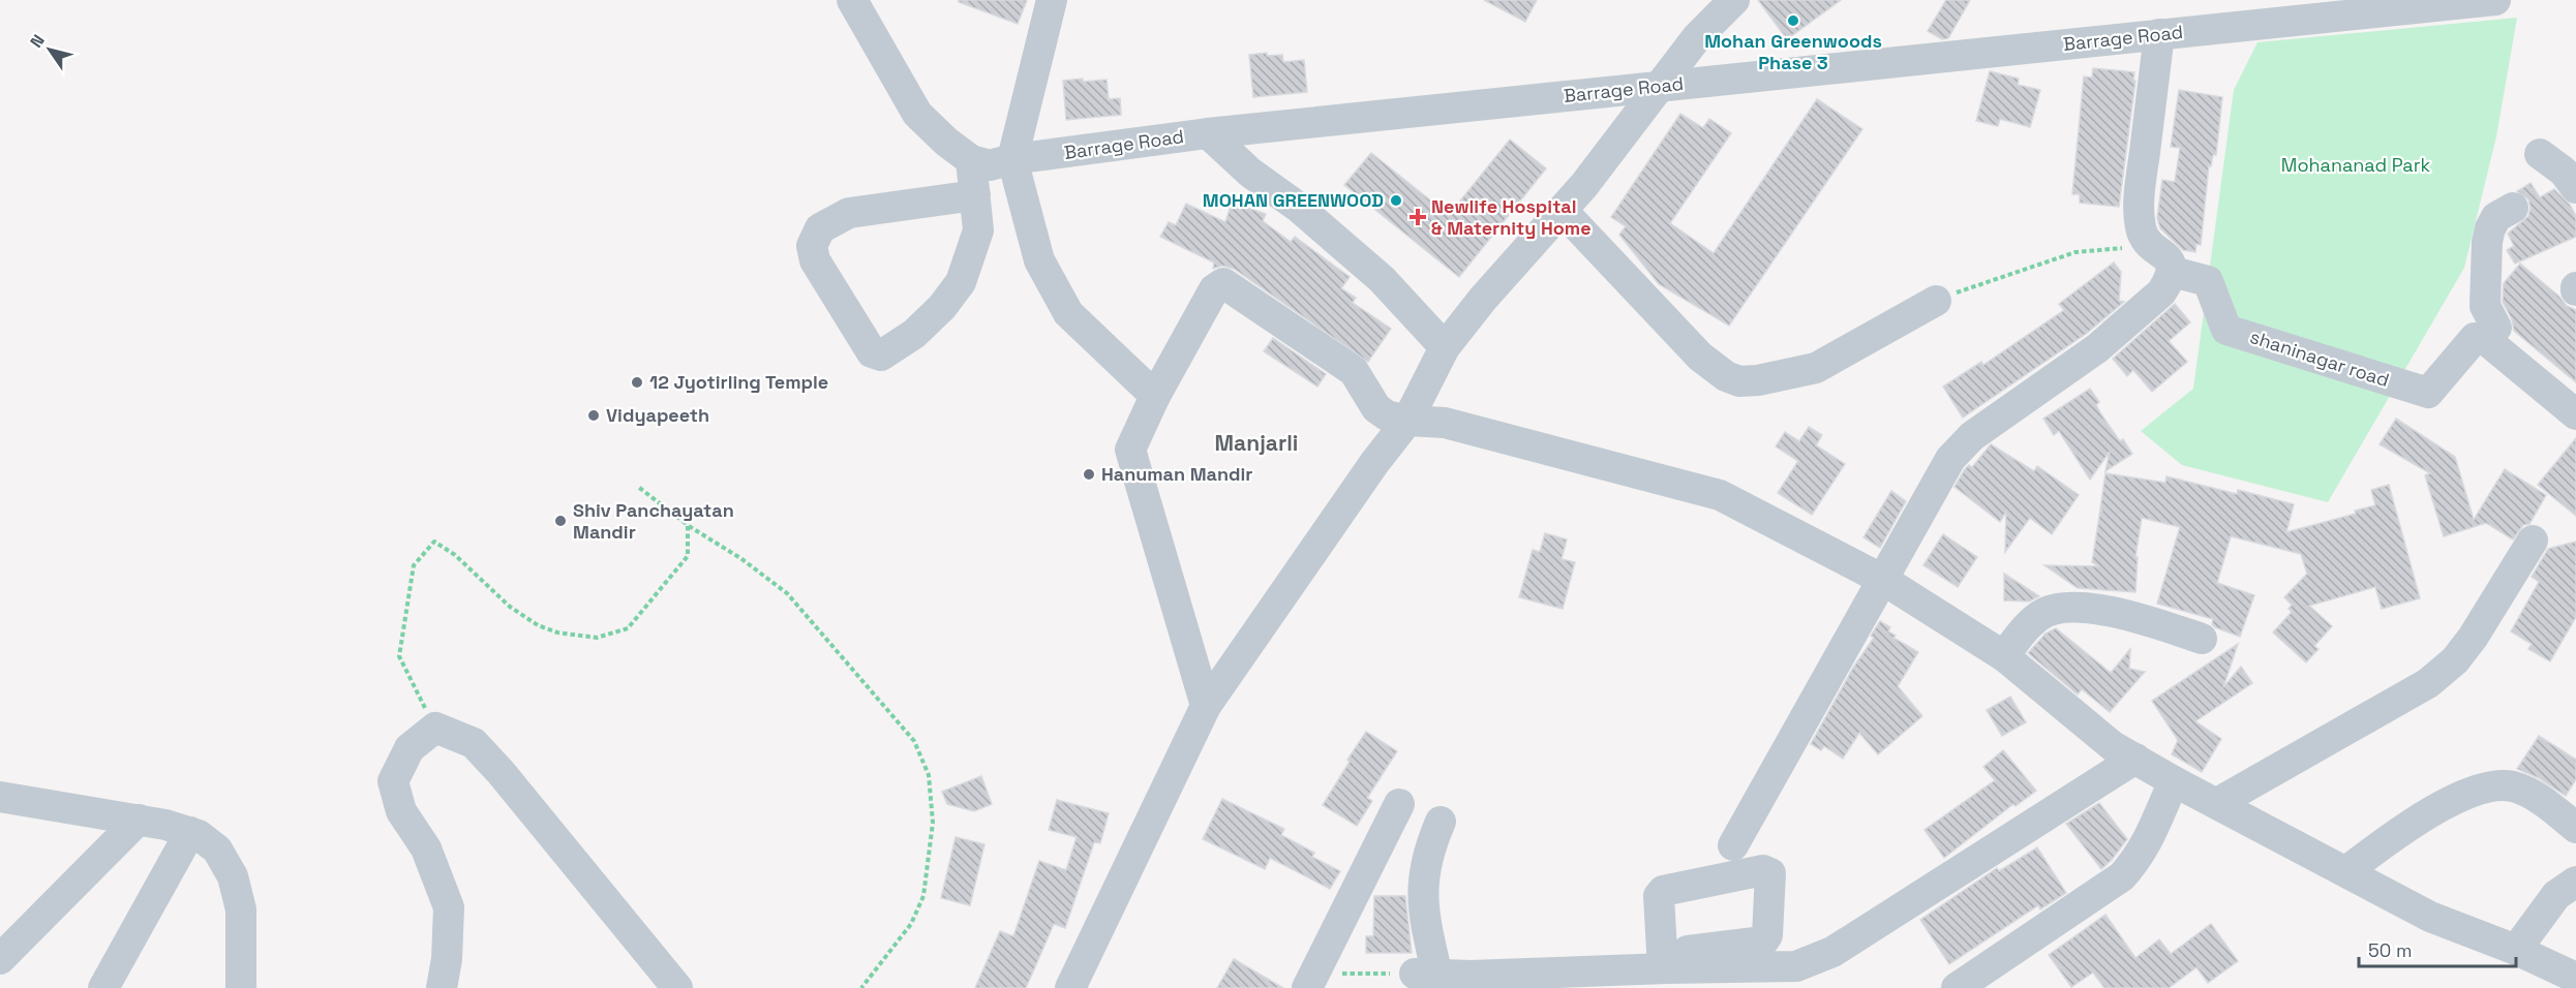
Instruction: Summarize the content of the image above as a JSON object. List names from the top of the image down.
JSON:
{
  "streets": {
    "street": ["Barrage Road", "shaninagar road"]
  },
  "districts": ["Manjarli"],
  "parks": ["Mohananad Park"],
  "places": {
    "other": [
      "Mohan Greenwoods Phase 3",
      "MOHAN GREENWOOD",
      "12 Jyotirling Temple",
      "Vidyapeeth",
      "Hanuman Mandir",
      "Shiv Panchayatan Mandir"
    ],
    "health": ["Newlife Hospital & Maternity Home"]
  },
  "scale_bar": "50 m",
  "north": "top left"
}
